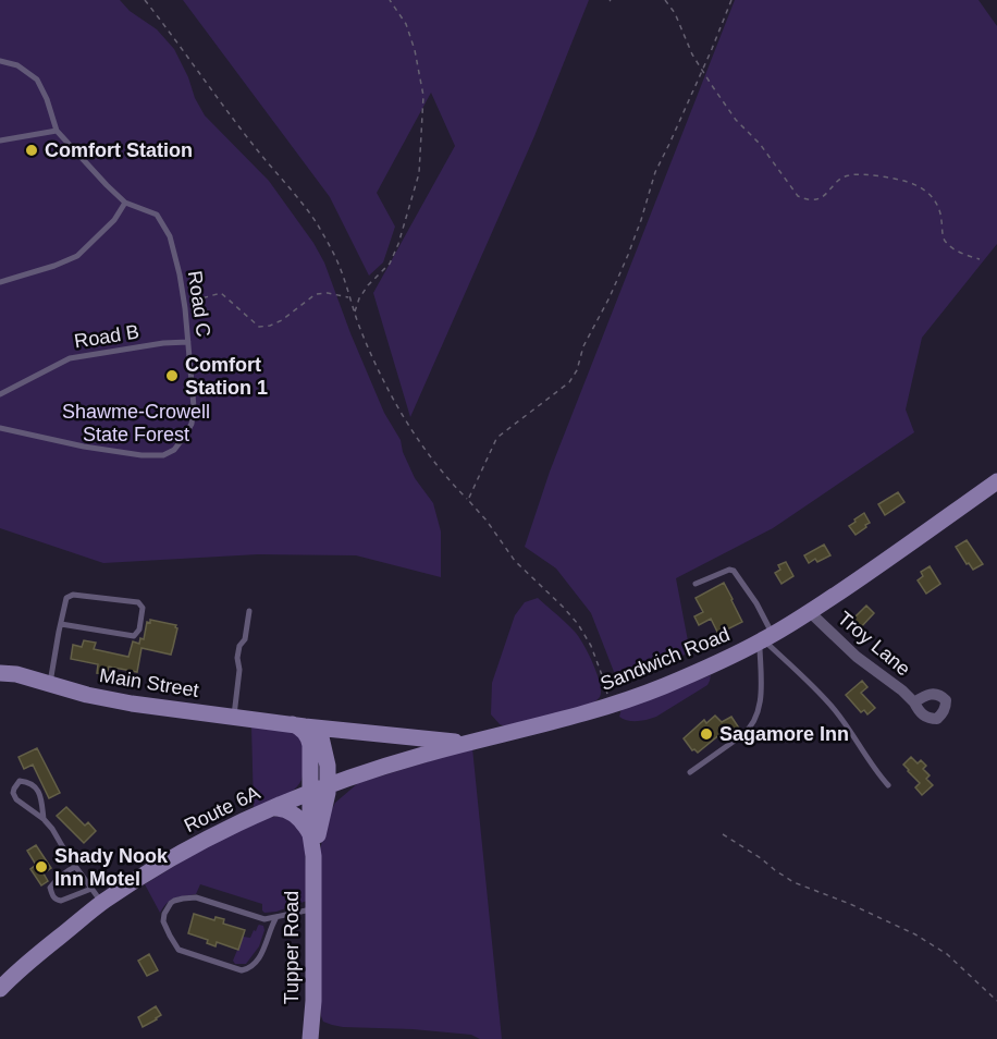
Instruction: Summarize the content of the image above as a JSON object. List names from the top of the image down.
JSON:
{
  "streets": {
    "main road": [
      "Sandwich Road",
      "Main Street",
      "Route 6A",
      "Tupper Road"
    ],
    "street": ["Troy Lane"],
    "lane": ["Road C", "Road B"]
  },
  "crossings": [
    ["Road C", "Road B"],
    ["Troy Lane", "Sandwich Road"],
    ["Sandwich Road", "Main Street"],
    ["Sandwich Road", "Route 6A"],
    ["Sandwich Road", "Tupper Road"],
    ["Route 6A", "Tupper Road"]
  ],
  "parks": ["Shawme-Crowell State Forest"],
  "places": [
    "Comfort Station",
    "Comfort Station 1",
    "Sagamore Inn",
    "Shady Nook Inn Motel"
  ]
}
